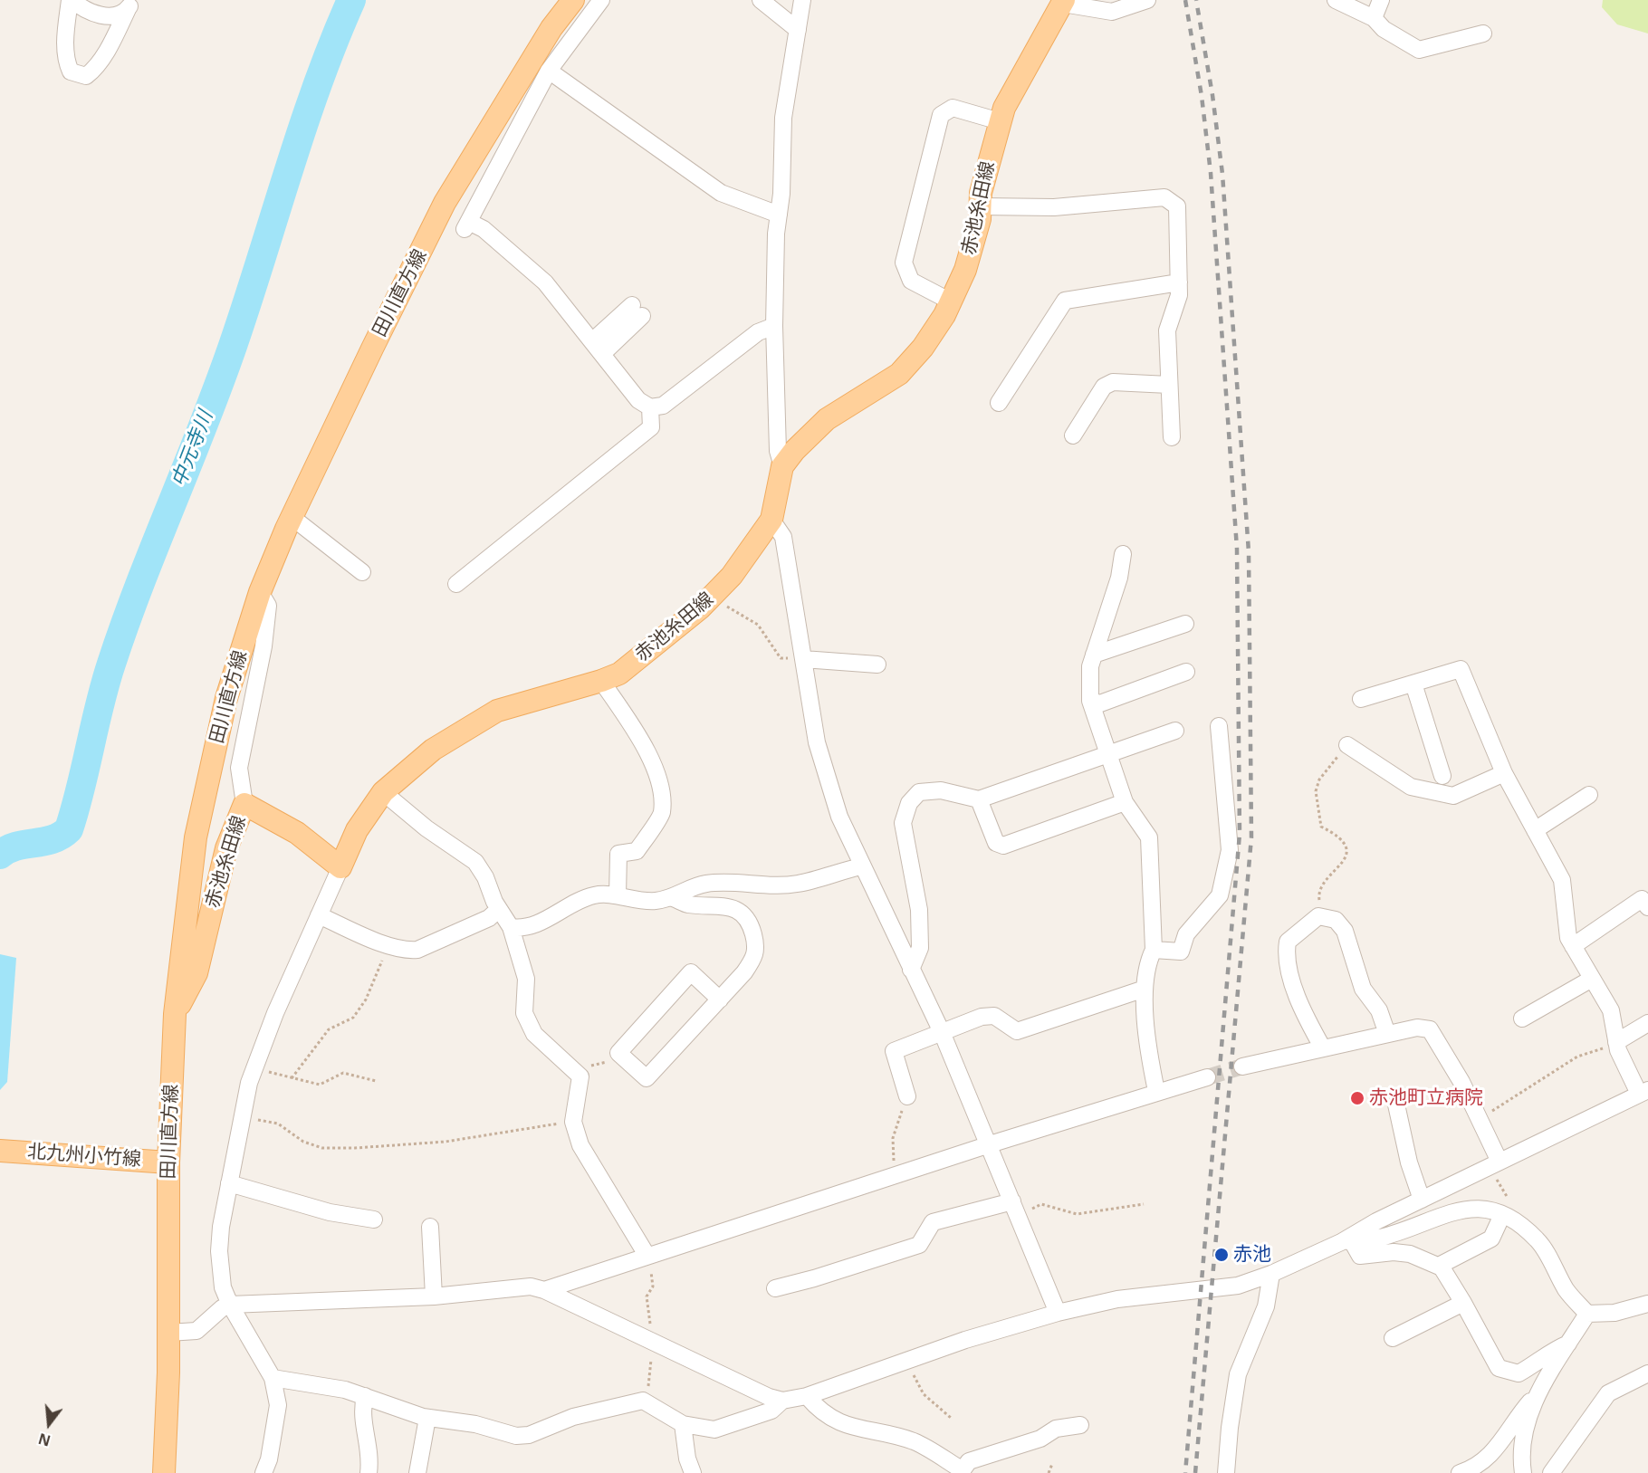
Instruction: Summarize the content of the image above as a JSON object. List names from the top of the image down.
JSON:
{
  "streets": {
    "main road": ["赤池糸田線", "田川直方線", "北九州小竹線"]
  },
  "crossings": [
    ["赤池糸田線", "田川直方線"],
    ["田川直方線", "北九州小竹線"]
  ],
  "water": ["中元寺川"],
  "places": ["赤池町立病院", "赤池"],
  "north": "bottom"
}
